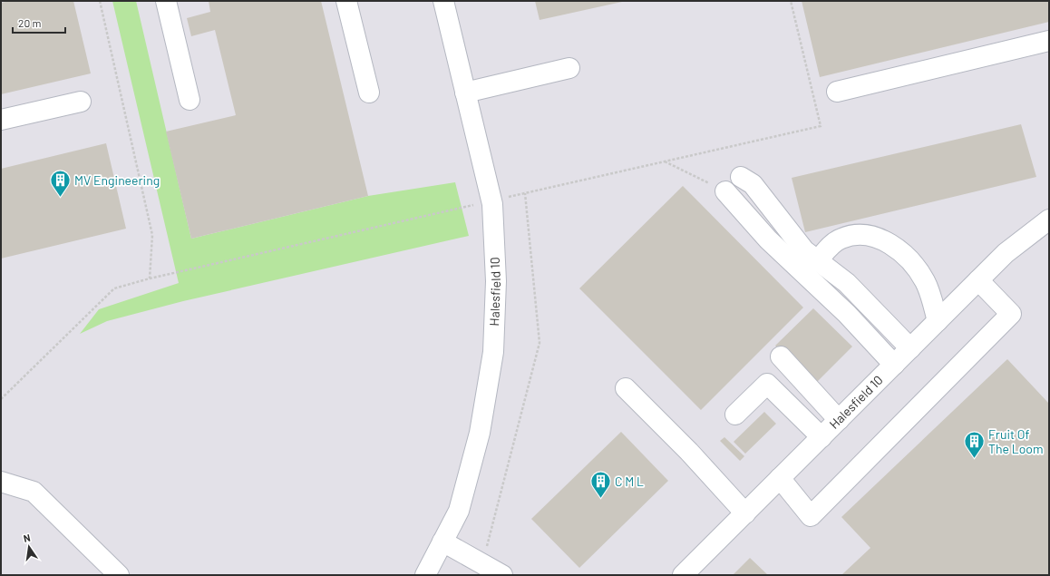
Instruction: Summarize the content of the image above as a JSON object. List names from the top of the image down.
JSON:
{
  "streets": {
    "street": ["Halesfield 10"]
  },
  "places": {
    "building": ["MV Engineering", "Fruit Of The Loom", "C M L"]
  },
  "scale_bar": "20 m",
  "north": "top"
}
